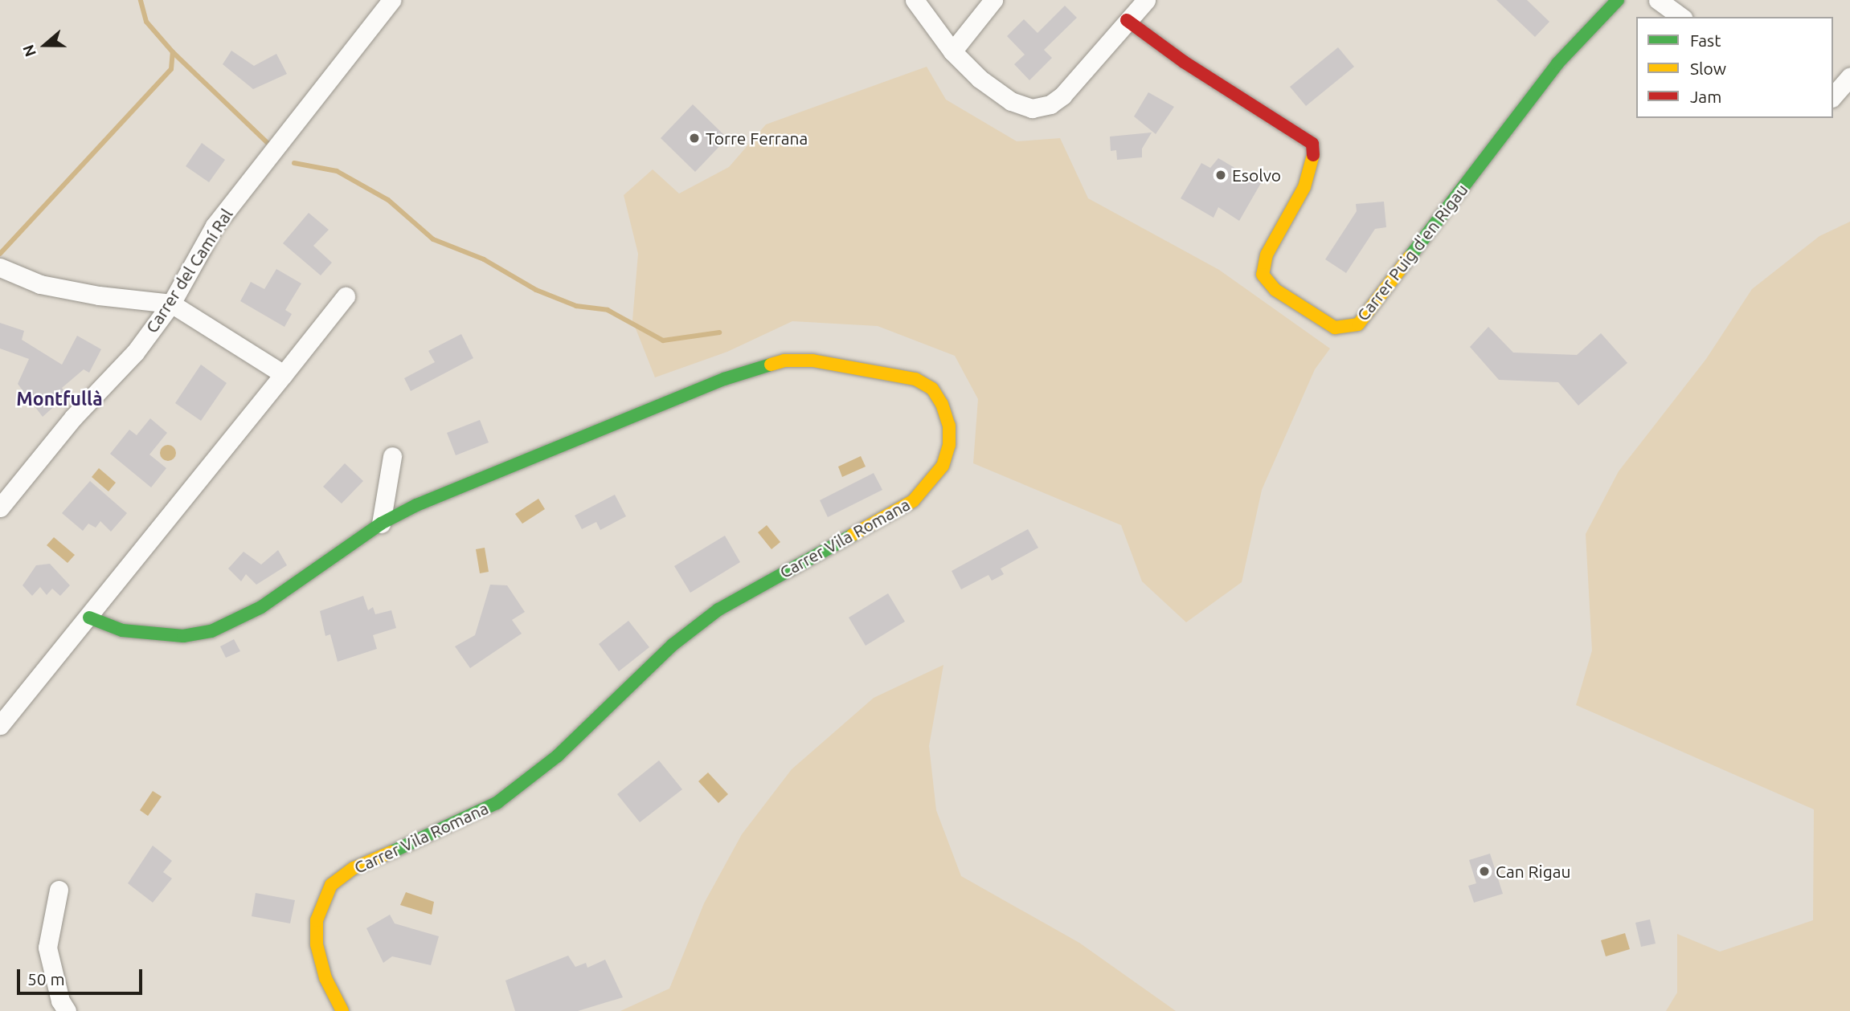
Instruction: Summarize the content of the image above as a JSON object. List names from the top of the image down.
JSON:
{
  "streets": {
    "street": ["Carrer Puig d'en Rigau", "Carrer del Camí Ral", "Carrer Vila Romana"]
  },
  "districts": ["Montfullà"],
  "places": ["Torre Ferrana", "Esolvo", "Can Rigau"],
  "legend": ["Fast", "Slow", "Jam"],
  "scale_bar": "50 m",
  "north": "left"
}
